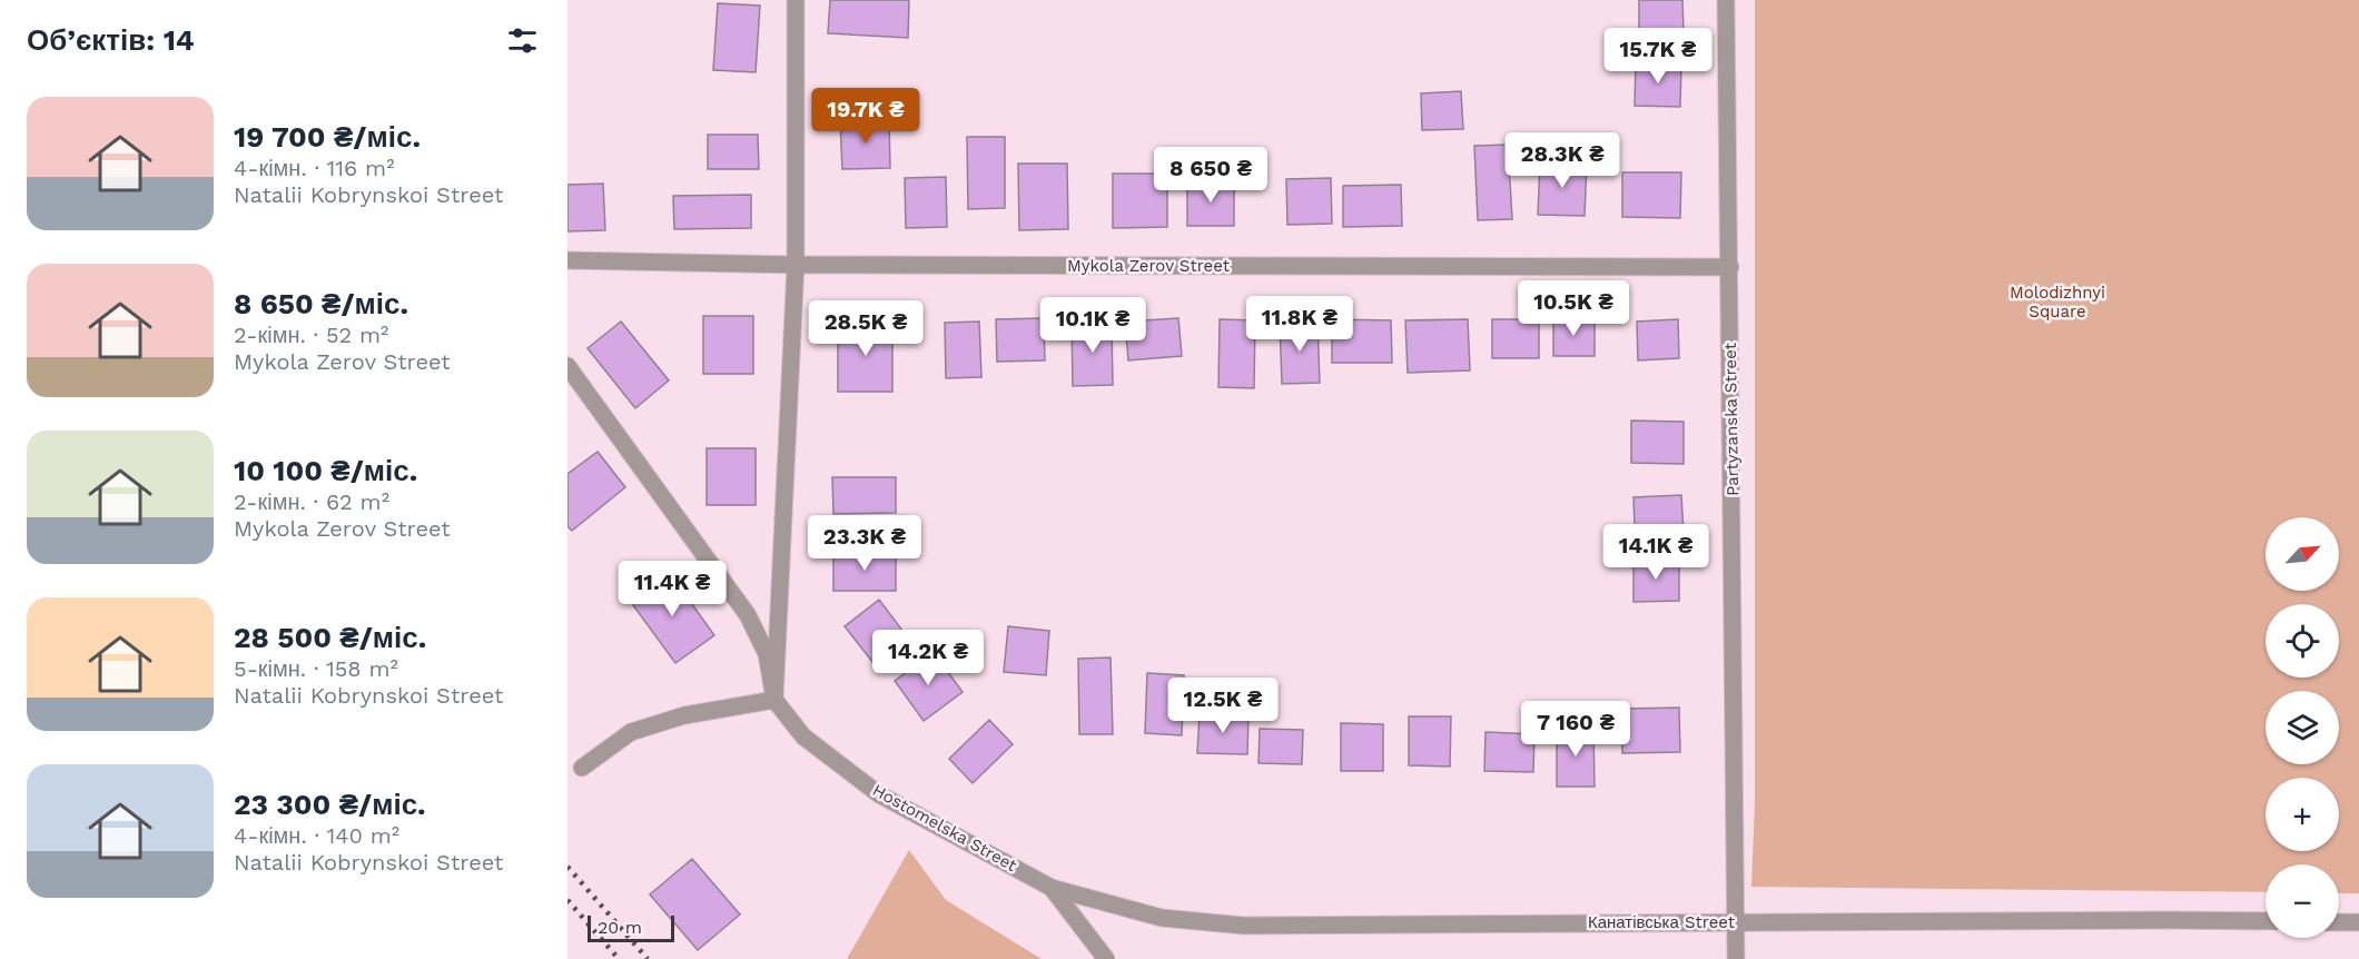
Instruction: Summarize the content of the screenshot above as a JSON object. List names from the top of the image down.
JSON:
{
  "streets": {
    "street": [
      "Mykola Zerov Street",
      "Partyzanska Street",
      "Hostomelska Street",
      "Канатівська Street"
    ]
  },
  "crossings": [
    ["Mykola Zerov Street", "Partyzanska Street"],
    ["Partyzanska Street", "Канатівська Street"],
    ["Hostomelska Street", "Канатівська Street"]
  ],
  "parks": ["Molodіzhnyi Square"],
  "scale_bar": "20 m",
  "north": "top right",
  "page": {
    "heading": "Об’єктів: 14",
    "price": [
      "15.7K ₴",
      "19.7K ₴",
      "28.3K ₴",
      "8 650 ₴",
      "10.5K ₴",
      "11.8K ₴",
      "10.1K ₴",
      "28.5K ₴",
      "23.3K ₴",
      "14.1K ₴",
      "11.4K ₴",
      "14.2K ₴",
      "12.5K ₴",
      "7 160 ₴"
    ],
    "list": [
      {
        "name": "19 700 ₴/міс.",
        "note": "4-кімн. · 116 m² · Natalii Kobrynskoi Street"
      },
      {
        "name": "8 650 ₴/міс.",
        "note": "2-кімн. · 52 m² · Mykola Zerov Street"
      },
      {
        "name": "10 100 ₴/міс.",
        "note": "2-кімн. · 62 m² · Mykola Zerov Street"
      },
      {
        "name": "28 500 ₴/міс.",
        "note": "5-кімн. · 158 m² · Natalii Kobrynskoi Street"
      },
      {
        "name": "23 300 ₴/міс.",
        "note": "4-кімн. · 140 m² · Natalii Kobrynskoi Street"
      }
    ],
    "map_buttons": ["+", "−"],
    "scale": "20 m"
  }
}
